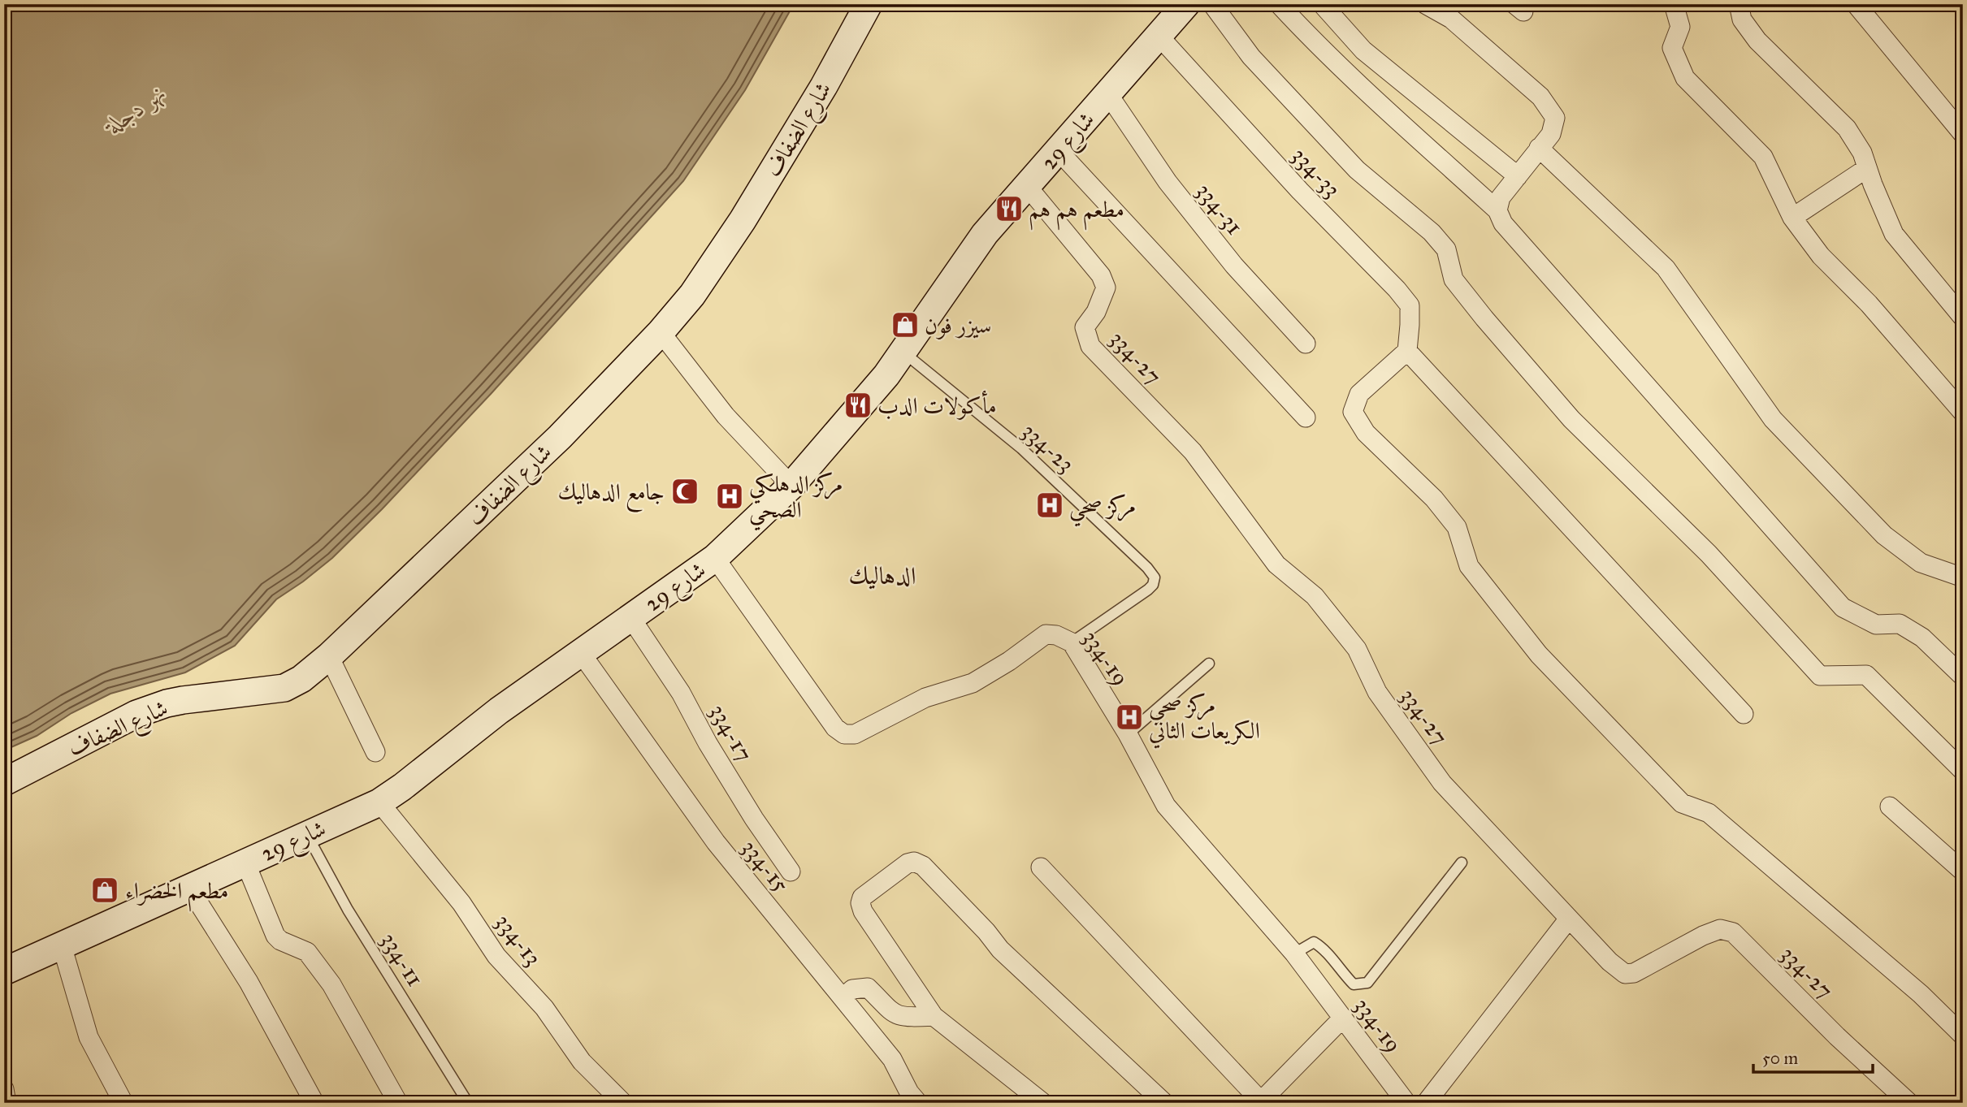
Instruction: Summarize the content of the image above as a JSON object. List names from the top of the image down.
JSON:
{
  "streets": {
    "street": [
      "شارع الضفاف",
      "شارع 29",
      "334-33",
      "334-31",
      "334-27",
      "334-19",
      "334-17",
      "334-15",
      "334-13"
    ],
    "lane": ["334-23", "334-11"]
  },
  "crossings": [
    ["شارع 29", "334-33"],
    ["شارع 29", "334-31"],
    ["شارع 29", "334-27"],
    ["شارع 29", "334-23"],
    ["شارع 29", "334-19"],
    ["شارع 29", "334-17"],
    ["شارع 29", "334-15"],
    ["شارع 29", "334-13"],
    ["شارع 29", "334-11"],
    ["334-23", "334-19"]
  ],
  "districts": ["الدهاليك"],
  "water": ["نهر دجلة"],
  "places": {
    "restaurant": ["مطعم هم هم", "مأكولات الدب"],
    "shop": ["سيزر فون", "مطعم الخضراء"],
    "mosque": ["جامع الدهاليك"],
    "hospital": ["مركز الدهلكي الصحي", "مركز صحي", "مركز صحي الكريعات الثاني"]
  },
  "scale_bar": "50 m"
}
